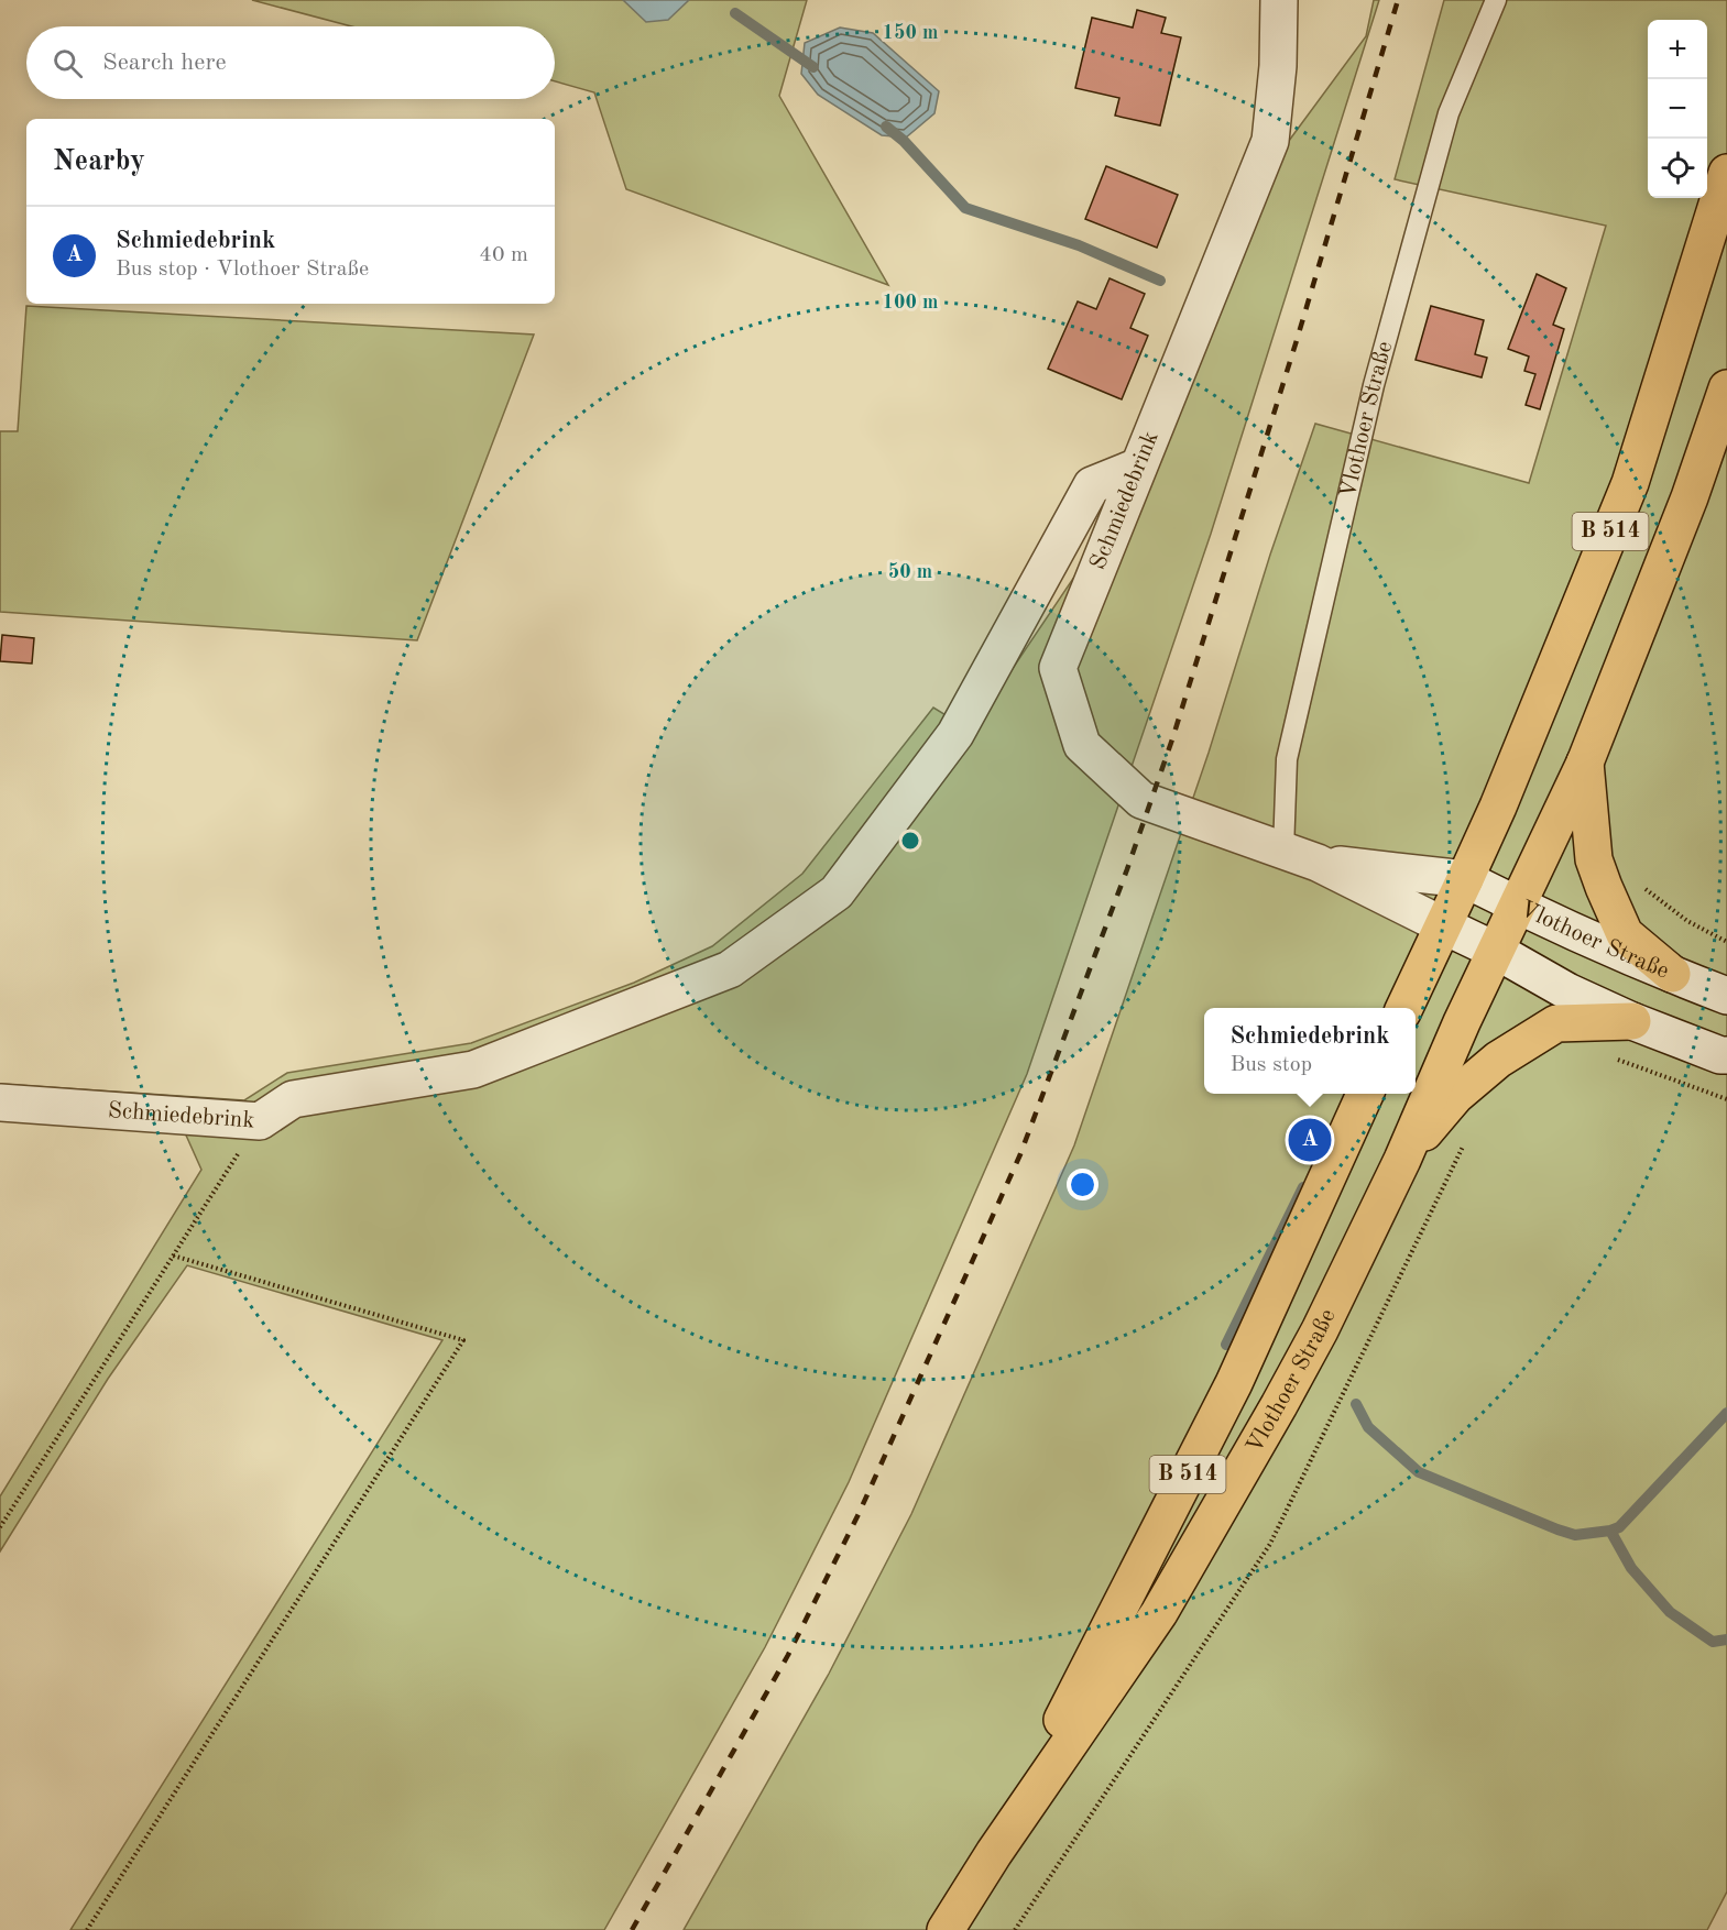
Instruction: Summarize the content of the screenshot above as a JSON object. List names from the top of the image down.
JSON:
{
  "streets": {
    "main road": ["Vlothoer Straße", "B 514"],
    "street": ["Schmiedebrink"]
  },
  "crossings": [
    ["Vlothoer Straße", "Schmiedebrink"],
    ["Vlothoer Straße", "B 514"],
    ["Schmiedebrink", "B 514"]
  ],
  "page": {
    "map_buttons": ["+", "−"],
    "search": "Search here",
    "heading": "Nearby",
    "list": [
      {
        "mark": "A",
        "name": "Schmiedebrink",
        "note": "Bus stop · Vlothoer Straße",
        "value": "40 m"
      }
    ],
    "popup": ["Schmiedebrink", "Bus stop"],
    "pins": "A"
  },
  "rings": ["150 m", "100 m", "50 m"]
}
